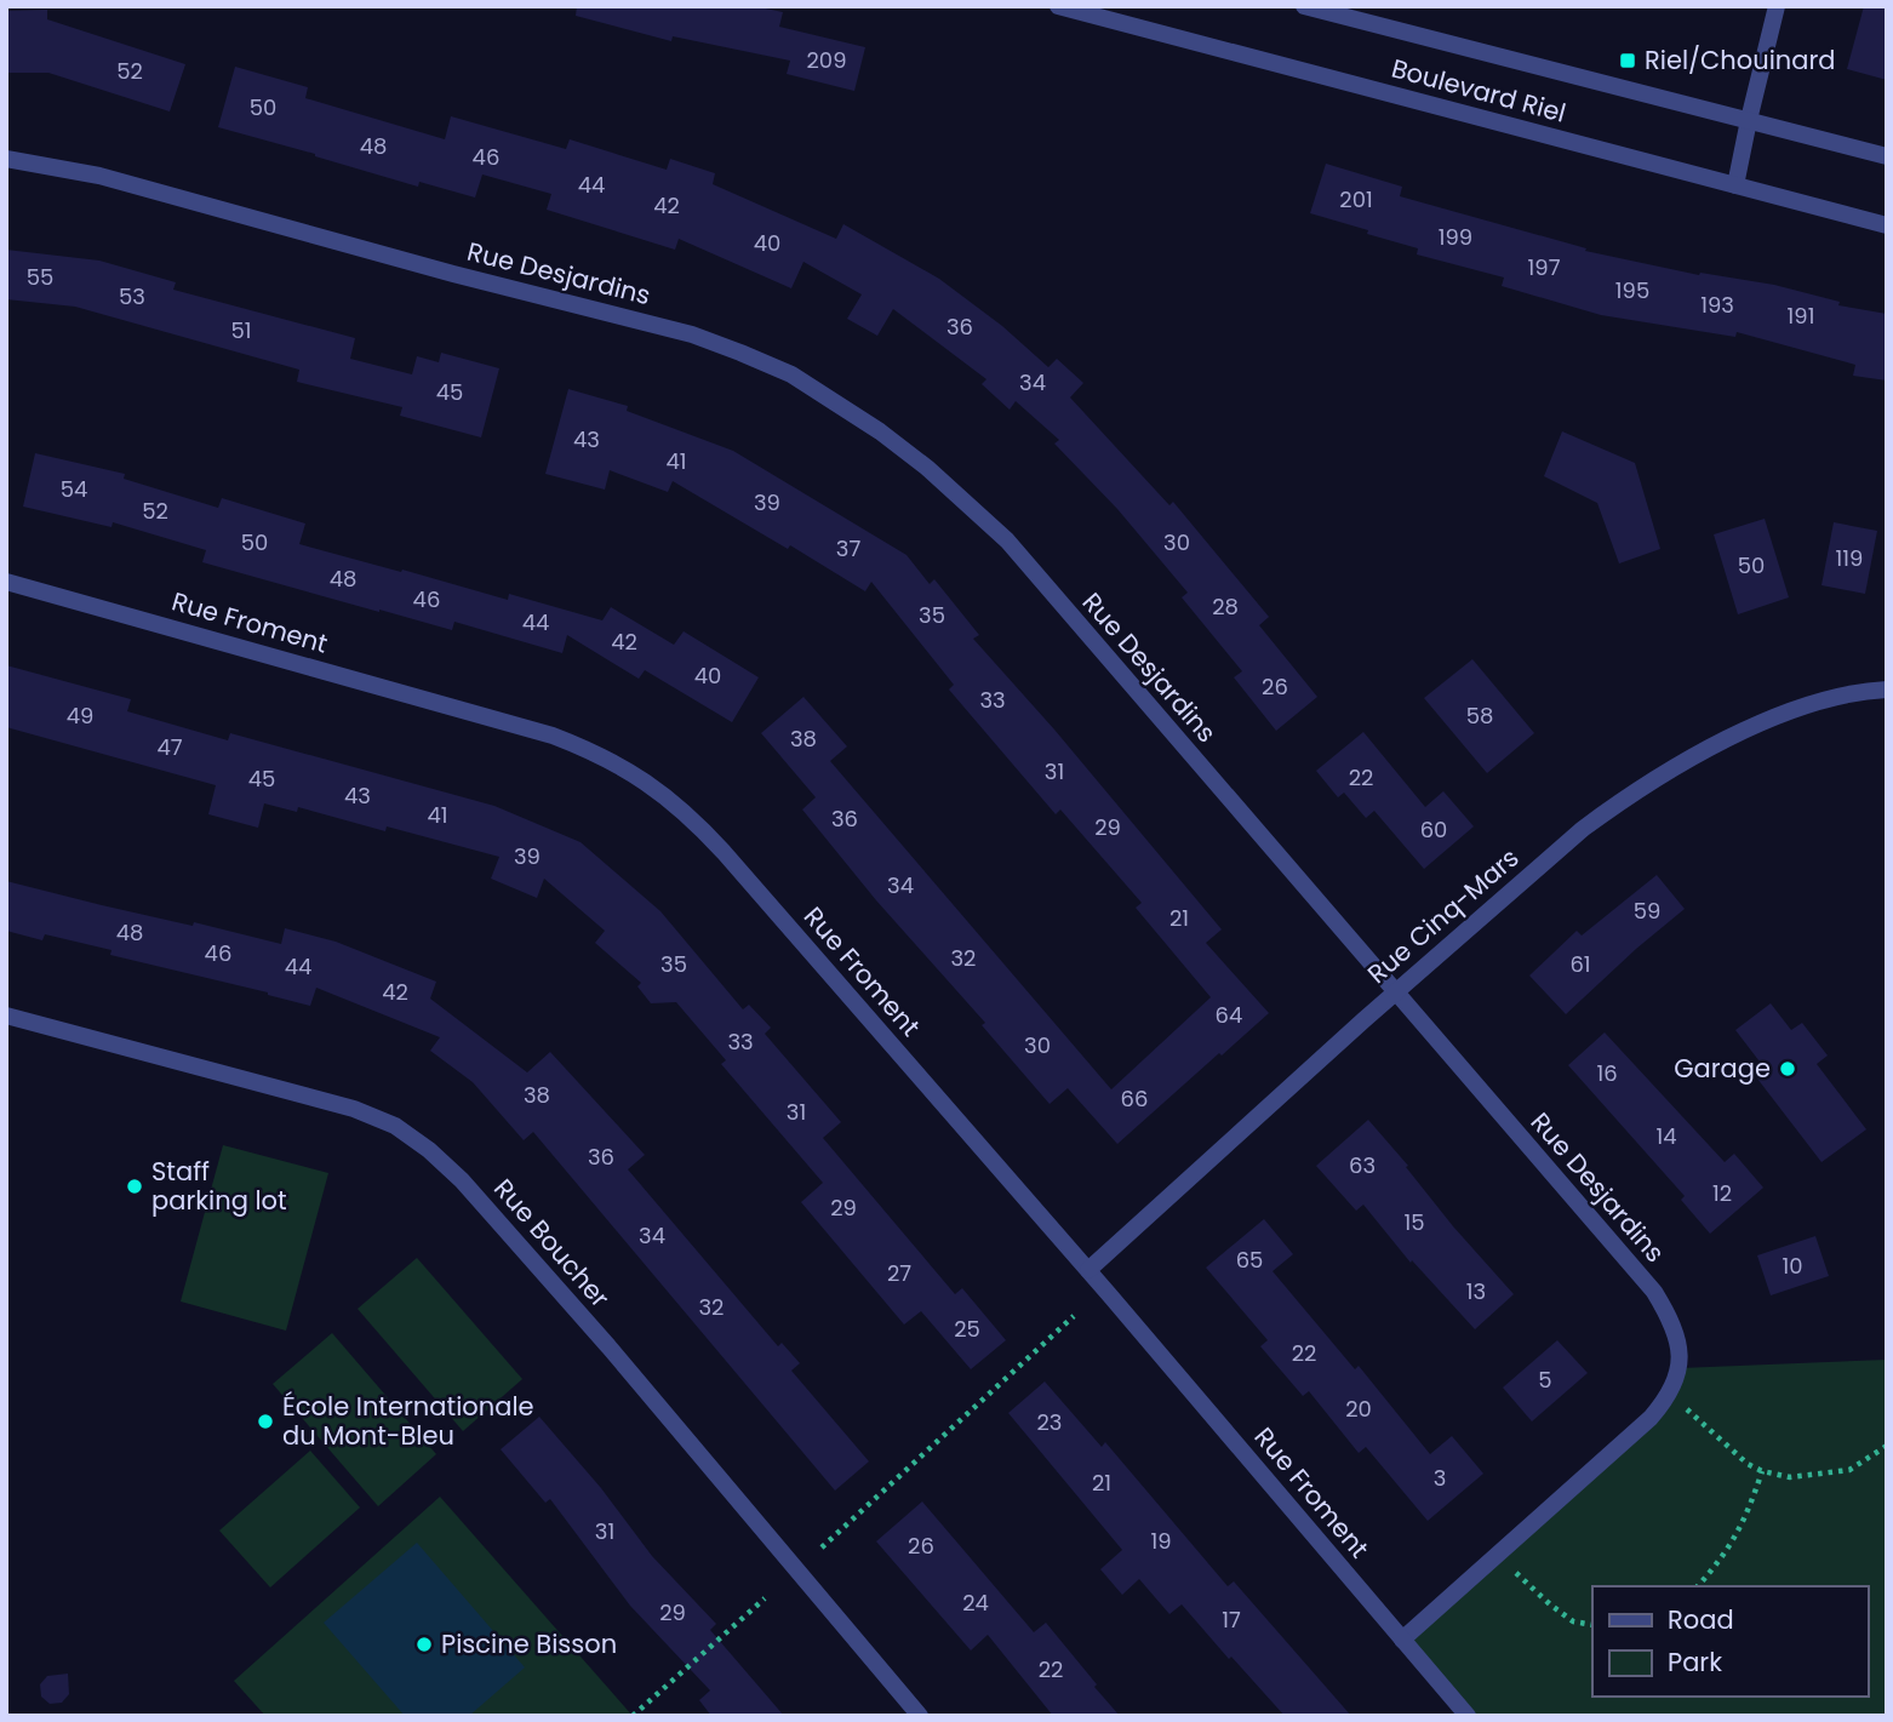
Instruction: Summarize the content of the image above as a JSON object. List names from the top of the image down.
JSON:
{
  "streets": {
    "street": [
      "Boulevard Riel",
      "Rue Desjardins",
      "Rue Froment",
      "Rue Cinq-Mars",
      "Rue Boucher"
    ]
  },
  "crossings": [
    ["Rue Desjardins", "Rue Cinq-Mars"],
    ["Rue Froment", "Rue Cinq-Mars"]
  ],
  "places": {
    "transit": ["Riel/Chouinard"],
    "other": [
      "Garage",
      "Staff parking lot",
      "École Internationale du Mont-Bleu",
      "Piscine Bisson"
    ]
  },
  "house_numbers": [
    "209",
    "52",
    "50",
    "48",
    "46",
    "44",
    "201",
    "42",
    "199",
    "40",
    "197",
    "55",
    "195",
    "53",
    "193",
    "191",
    "36",
    "51",
    "34",
    "45",
    "43",
    "41",
    "54",
    "39",
    "52",
    "50",
    "30",
    "37",
    "119",
    "50",
    "48",
    "46",
    "28",
    "35",
    "44",
    "42",
    "40",
    "26",
    "33",
    "49",
    "58",
    "38",
    "47",
    "31",
    "22",
    "45",
    "43",
    "41",
    "36",
    "29",
    "60",
    "39",
    "34",
    "59",
    "21",
    "48",
    "46",
    "32",
    "35",
    "61",
    "44",
    "42",
    "64",
    "33",
    "30",
    "16",
    "38",
    "66",
    "31",
    "14",
    "36",
    "63",
    "12",
    "29",
    "15",
    "34",
    "65",
    "10",
    "27",
    "13",
    "32",
    "25",
    "22",
    "5",
    "20",
    "23",
    "3",
    "21",
    "31",
    "19",
    "26",
    "24",
    "29",
    "17",
    "22"
  ],
  "legend": ["Road", "Park"]
}
